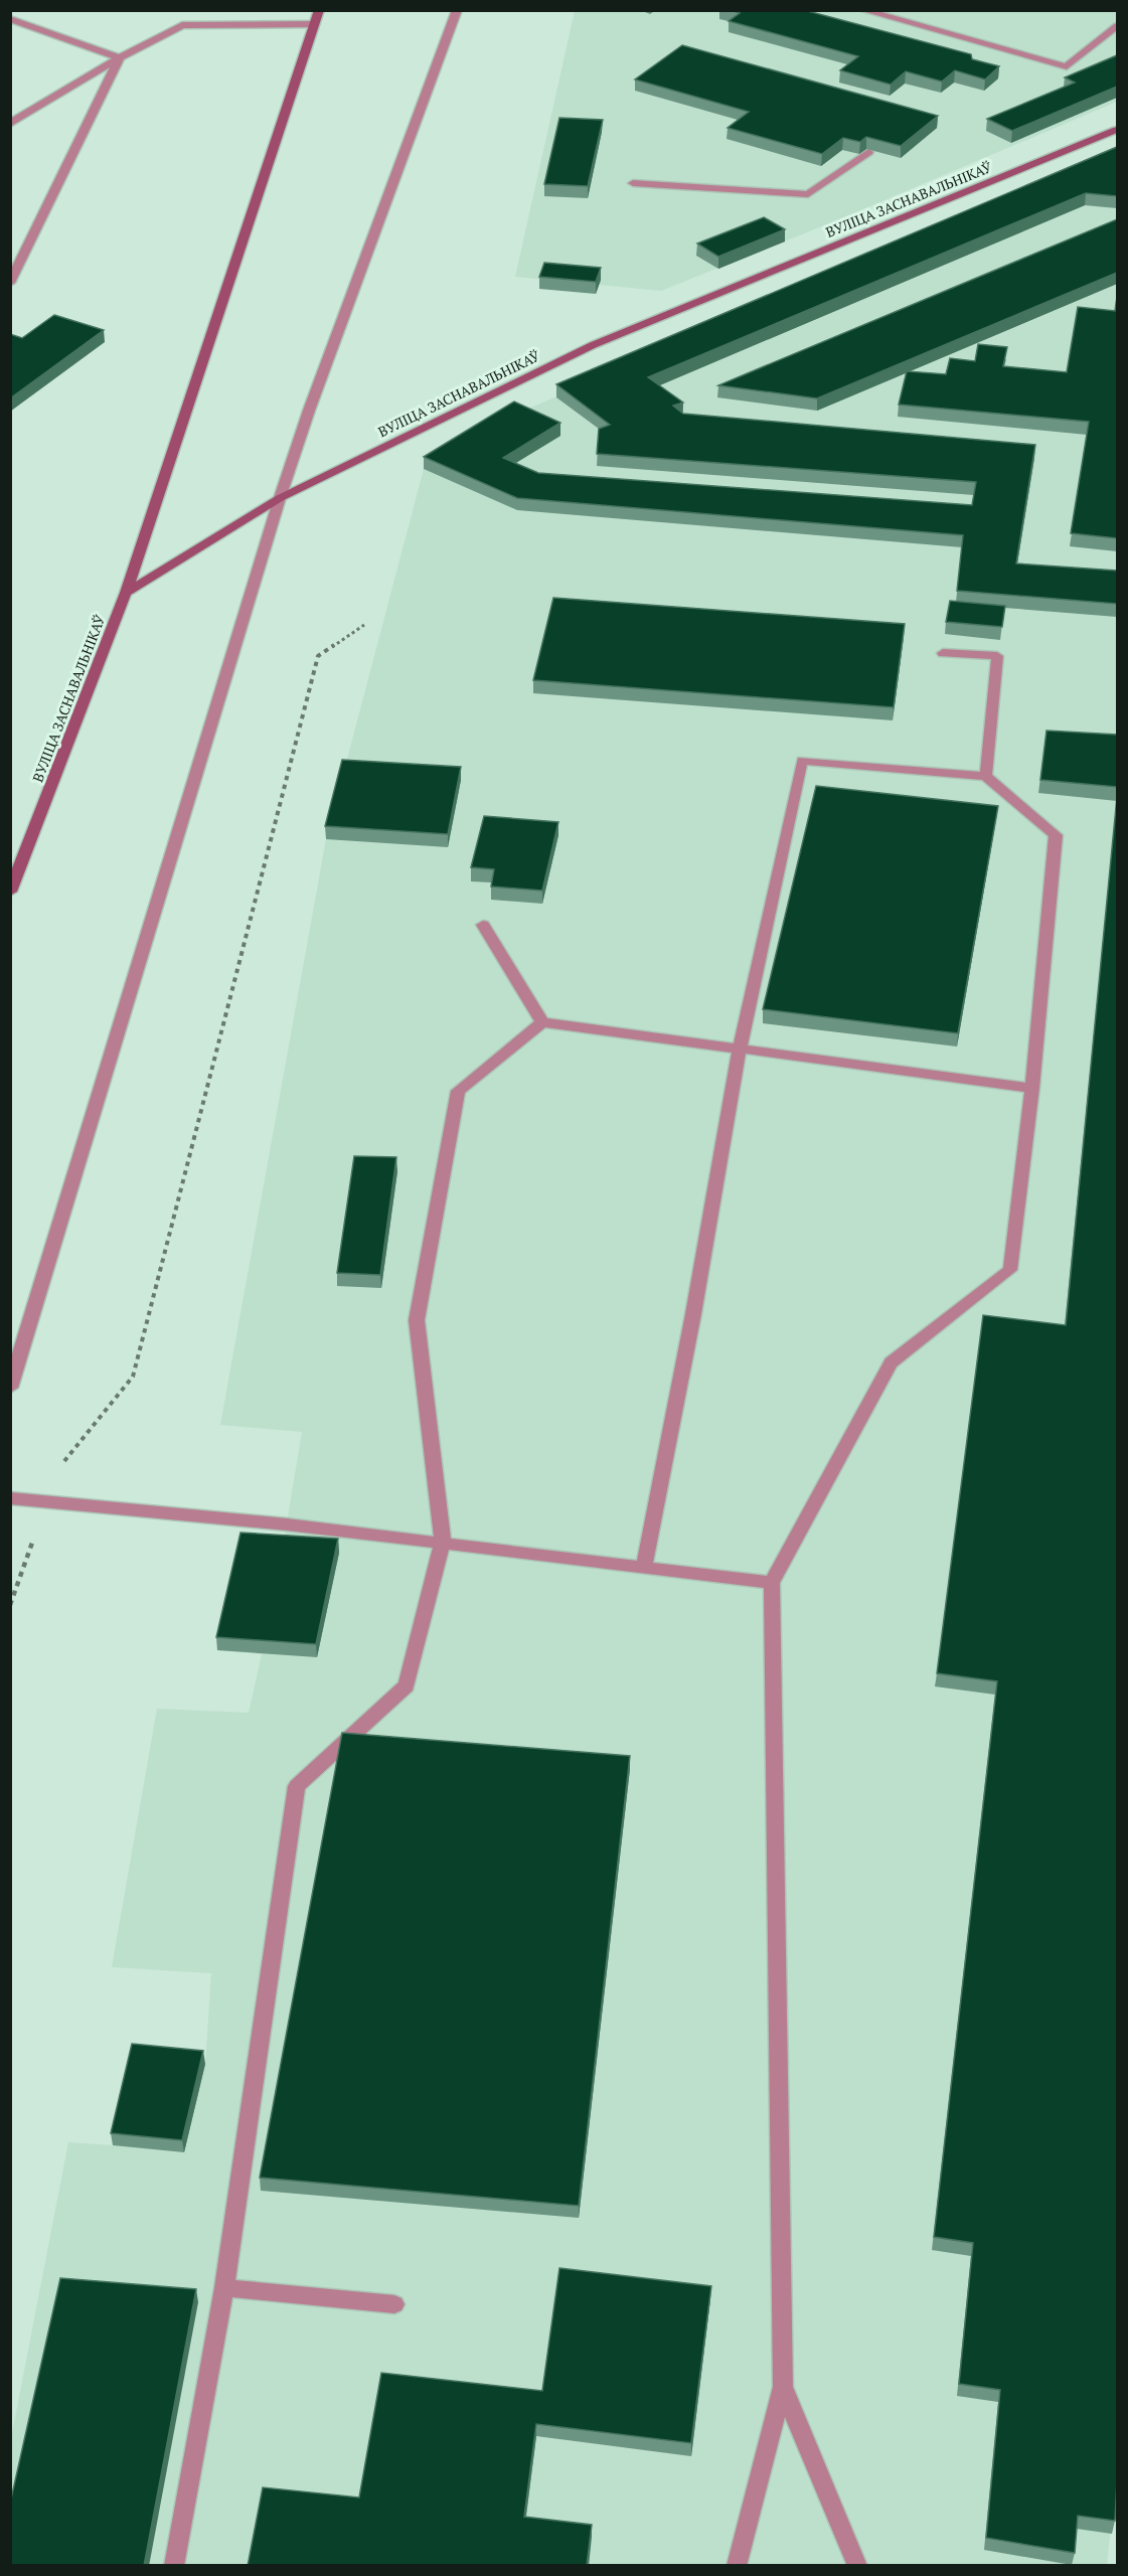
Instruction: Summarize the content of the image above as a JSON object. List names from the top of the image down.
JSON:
{
  "streets": {
    "main road": ["ВУЛІЦА ЗАСНАВАЛЬНІКАЎ"]
  }
}
